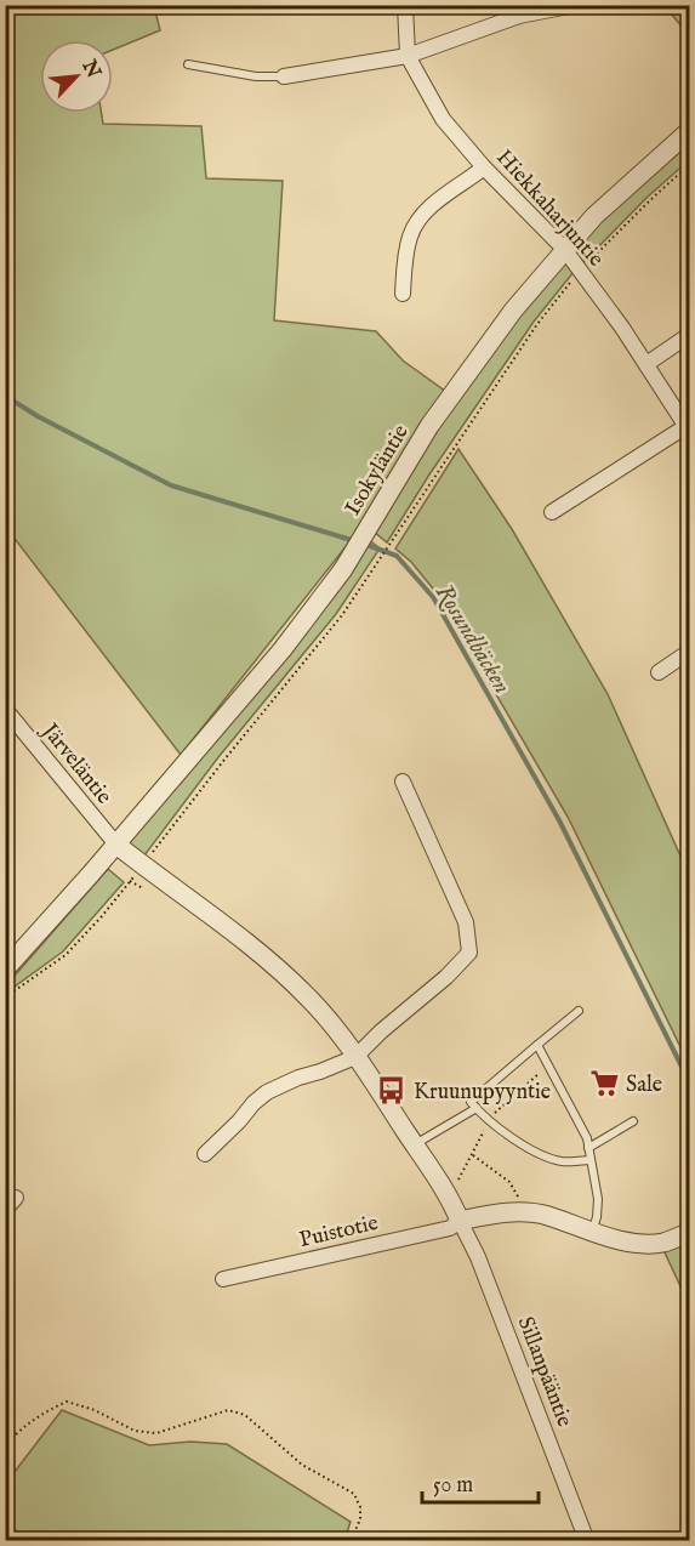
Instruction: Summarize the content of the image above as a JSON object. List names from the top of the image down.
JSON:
{
  "streets": {
    "street": [
      "Hiekkaharjuntie",
      "Isokyläntie",
      "Järveläntie",
      "Puistotie",
      "Sillanpääntie"
    ]
  },
  "crossings": [
    ["Hiekkaharjuntie", "Isokyläntie"],
    ["Isokyläntie", "Järveläntie"],
    ["Puistotie", "Sillanpääntie"]
  ],
  "water": ["Rosundbäcken"],
  "places": {
    "supermarket": ["Sale"],
    "bus stop": ["Kruunupyyntie"]
  },
  "scale_bar": "50 m",
  "north": "top right"
}
